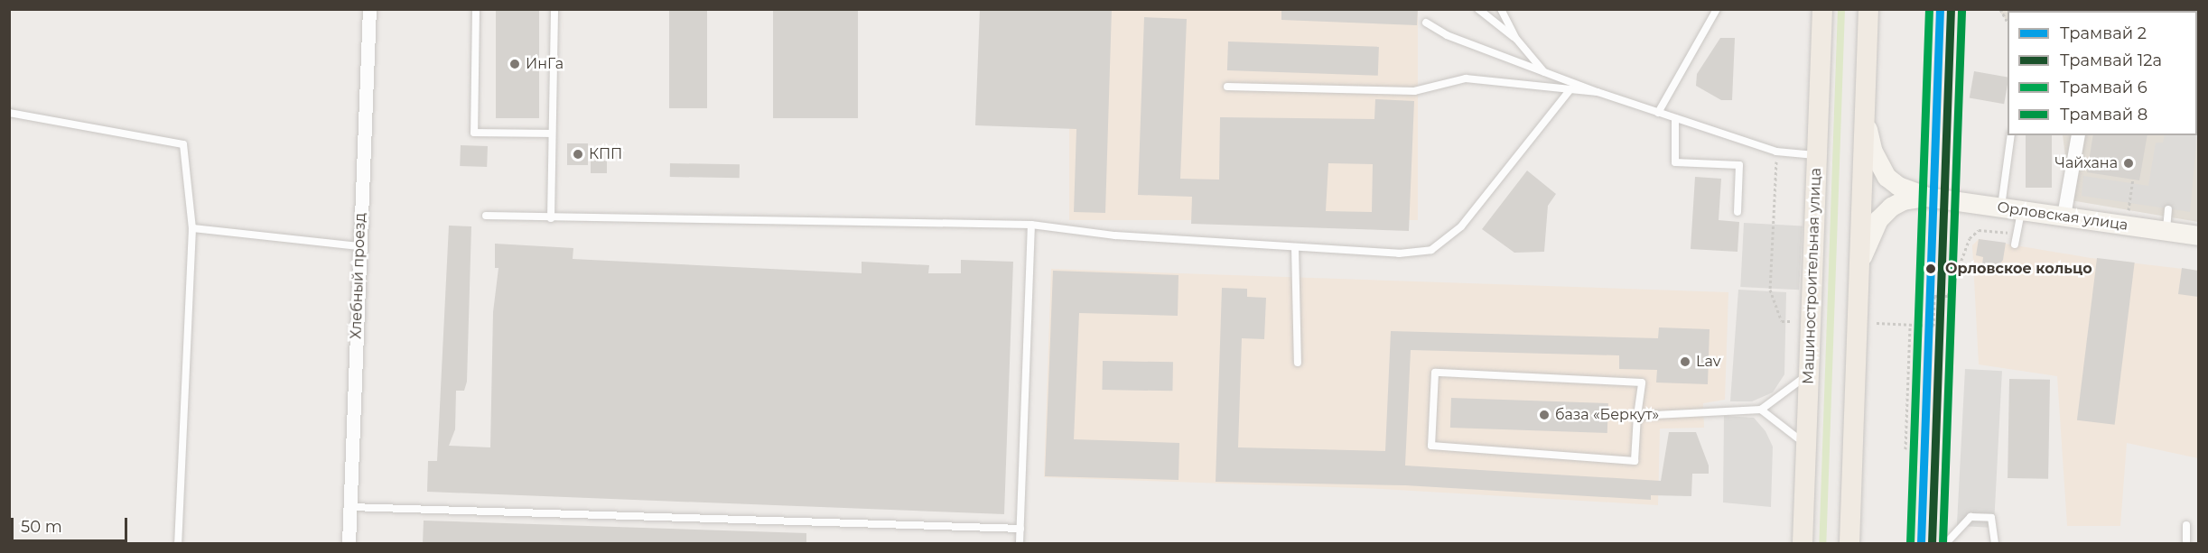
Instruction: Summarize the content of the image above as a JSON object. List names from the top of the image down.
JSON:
{
  "streets": {
    "main road": ["Машиностроительная улица"],
    "street": ["Орловская улица", "Хлебный проезд"]
  },
  "places": [
    "ИнГа",
    "КПП",
    "Чайхана",
    "Орловское кольцо",
    "Lav",
    "база «Беркут»"
  ],
  "lines": [
    "tram line 2",
    "tram line 12а",
    "tram line 6",
    "tram line 8"
  ],
  "legend": [
    "Трамвай 2",
    "Трамвай 12а",
    "Трамвай 6",
    "Трамвай 8"
  ],
  "scale_bar": "50 m"
}
